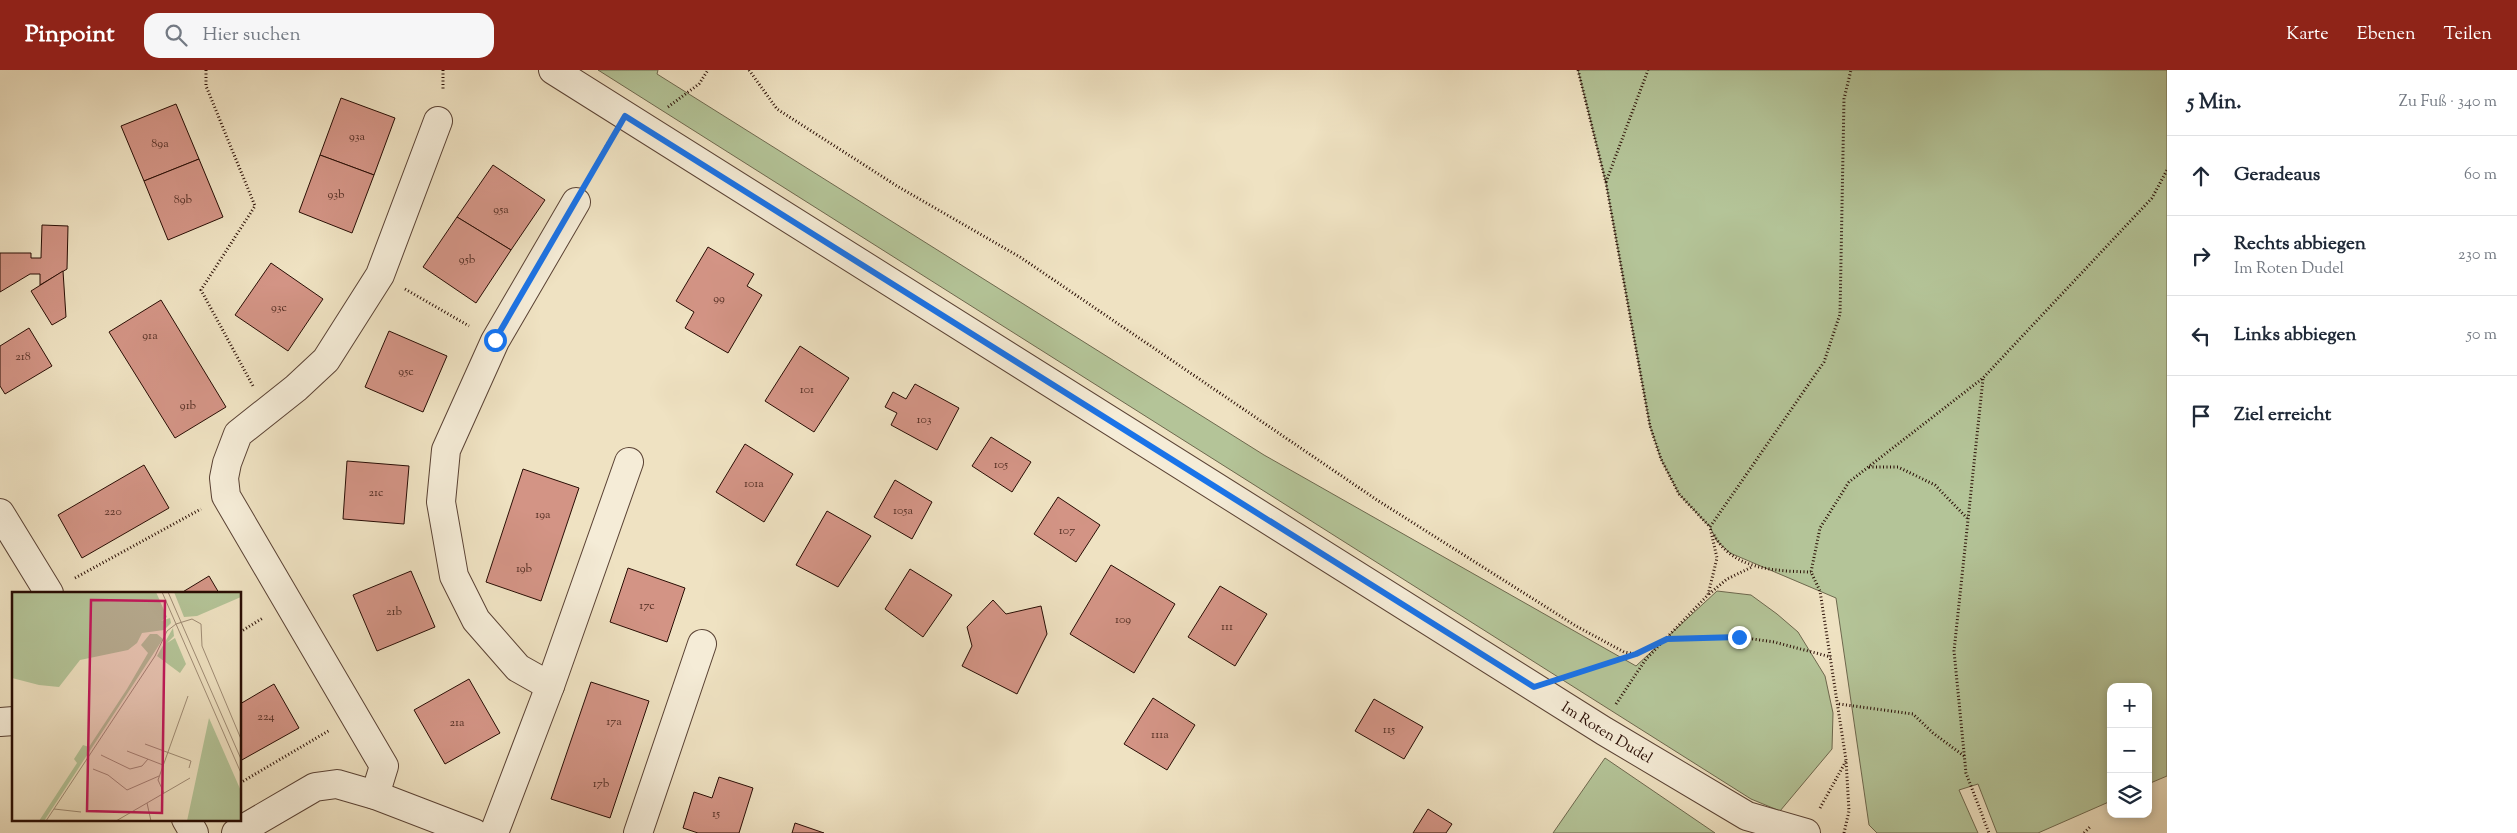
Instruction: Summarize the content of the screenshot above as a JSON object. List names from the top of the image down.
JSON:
{
  "streets": {
    "street": ["Im Roten Dudel"]
  },
  "house_numbers": [
    "93a",
    "89a",
    "93b",
    "89b",
    "95a",
    "95b",
    "99",
    "93c",
    "91a",
    "218",
    "95c",
    "101",
    "91b",
    "103",
    "105",
    "101a",
    "21c",
    "105a",
    "220",
    "19a",
    "107",
    "19b",
    "17c",
    "21b",
    "109",
    "111",
    "224",
    "17a",
    "21a",
    "115",
    "111a",
    "17b",
    "15"
  ],
  "page": {
    "header": "Pinpoint",
    "search": "Hier suchen",
    "nav": ["Karte", "Ebenen", "Teilen"],
    "heading": ["5 Min.", "Zu Fuß · 340 m"],
    "list": [
      ["Geradeaus", "60 m"],
      ["Rechts abbiegen", "Im Roten Dudel", "230 m"],
      ["Links abbiegen", "50 m"],
      "Ziel erreicht"
    ],
    "map_buttons": ["+", "−"]
  }
}
